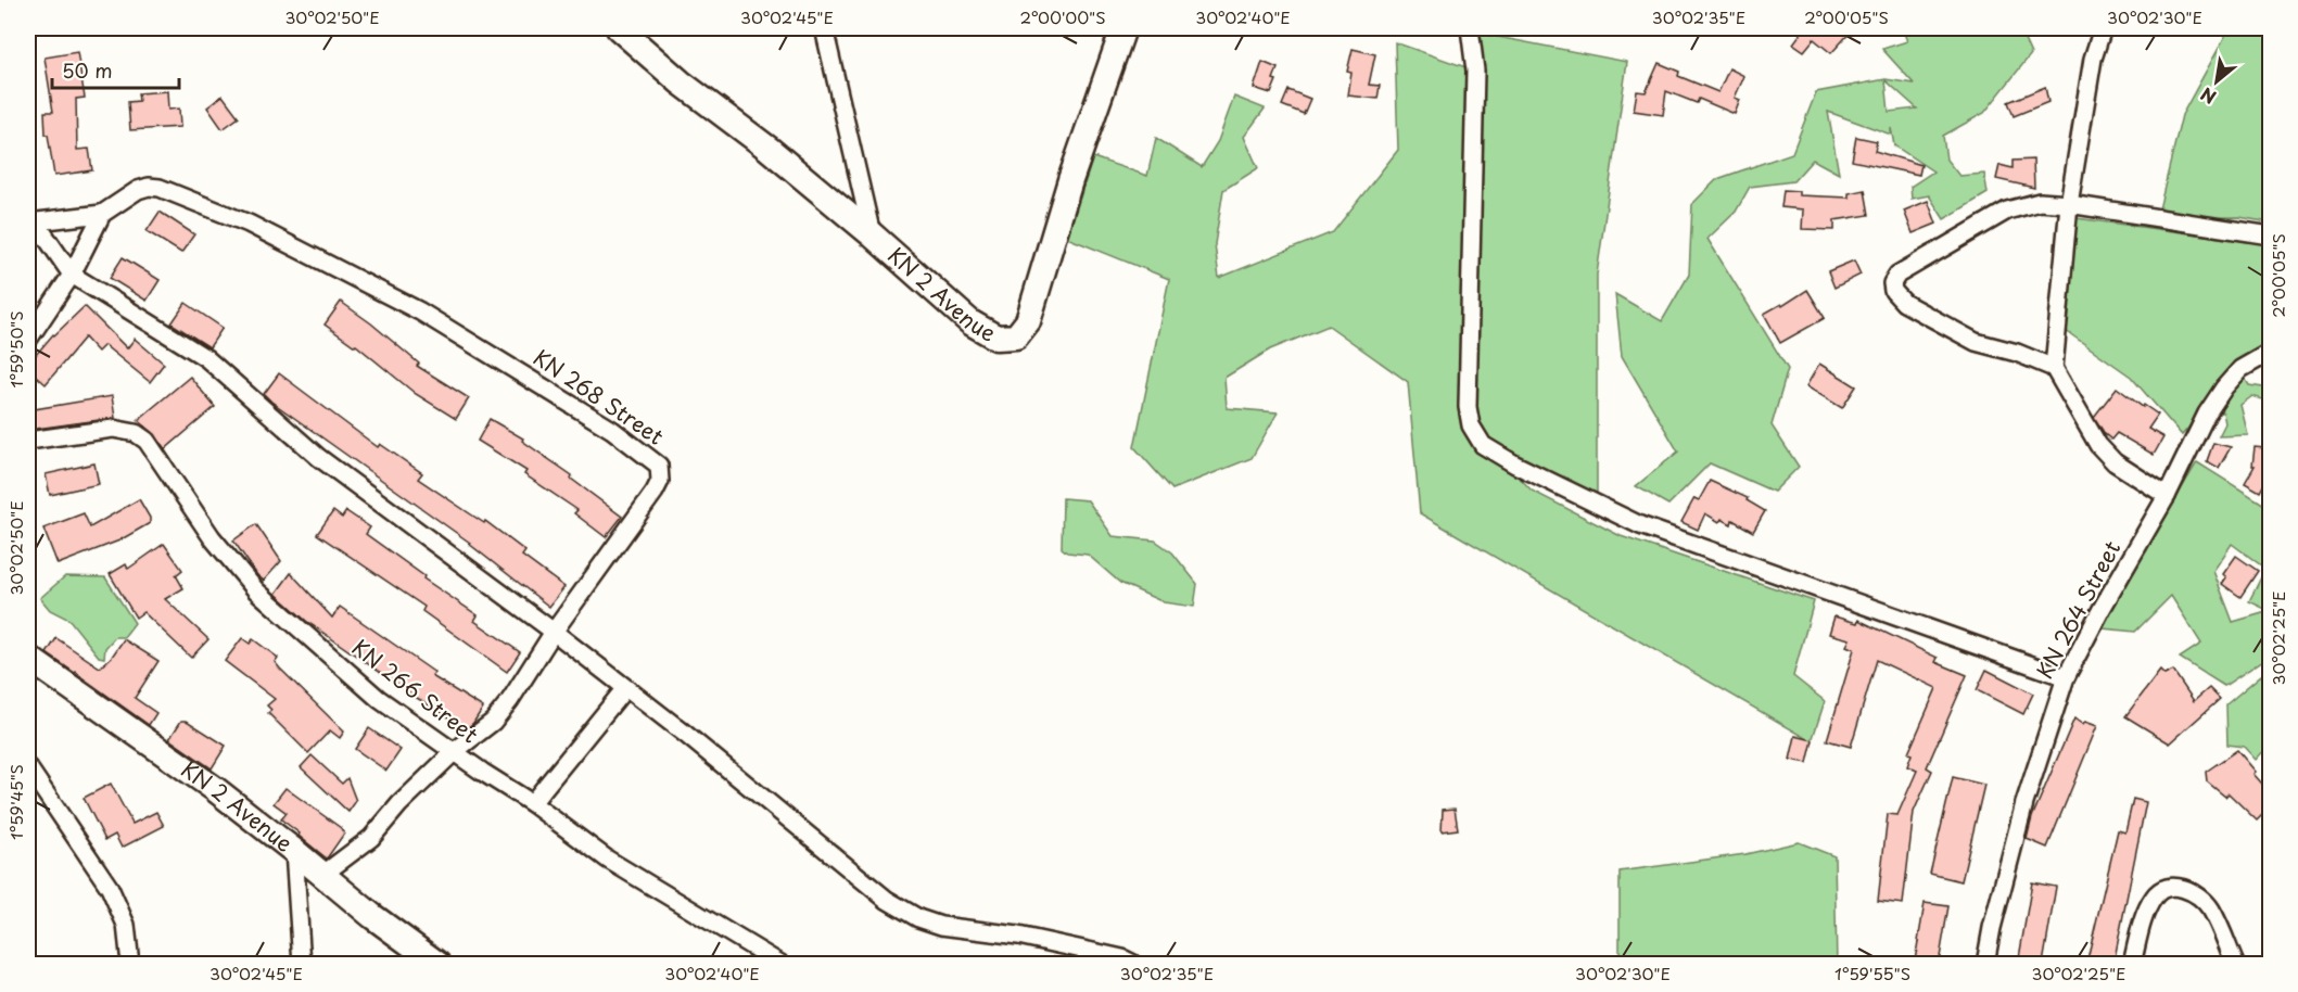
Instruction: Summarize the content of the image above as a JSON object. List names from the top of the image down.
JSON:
{
  "streets": {
    "main road": ["KN 2 Avenue"],
    "street": ["KN 268 Street", "KN 264 Street", "KN 266 Street"]
  },
  "crossings": [
    ["KN 2 Avenue", "KN 268 Street"],
    ["KN 268 Street", "KN 266 Street"]
  ],
  "scale_bar": "50 m",
  "north": "bottom left",
  "coordinates": [
    "30°02'50\"E",
    "30°02'45\"E",
    "2°00'00\"S",
    "30°02'40\"E",
    "30°02'35\"E",
    "2°00'05\"S",
    "30°02'30\"E",
    "1°59'50\"S",
    "30°02'25\"E",
    "1°59'45\"S",
    "1°59'55\"S"
  ]
}
